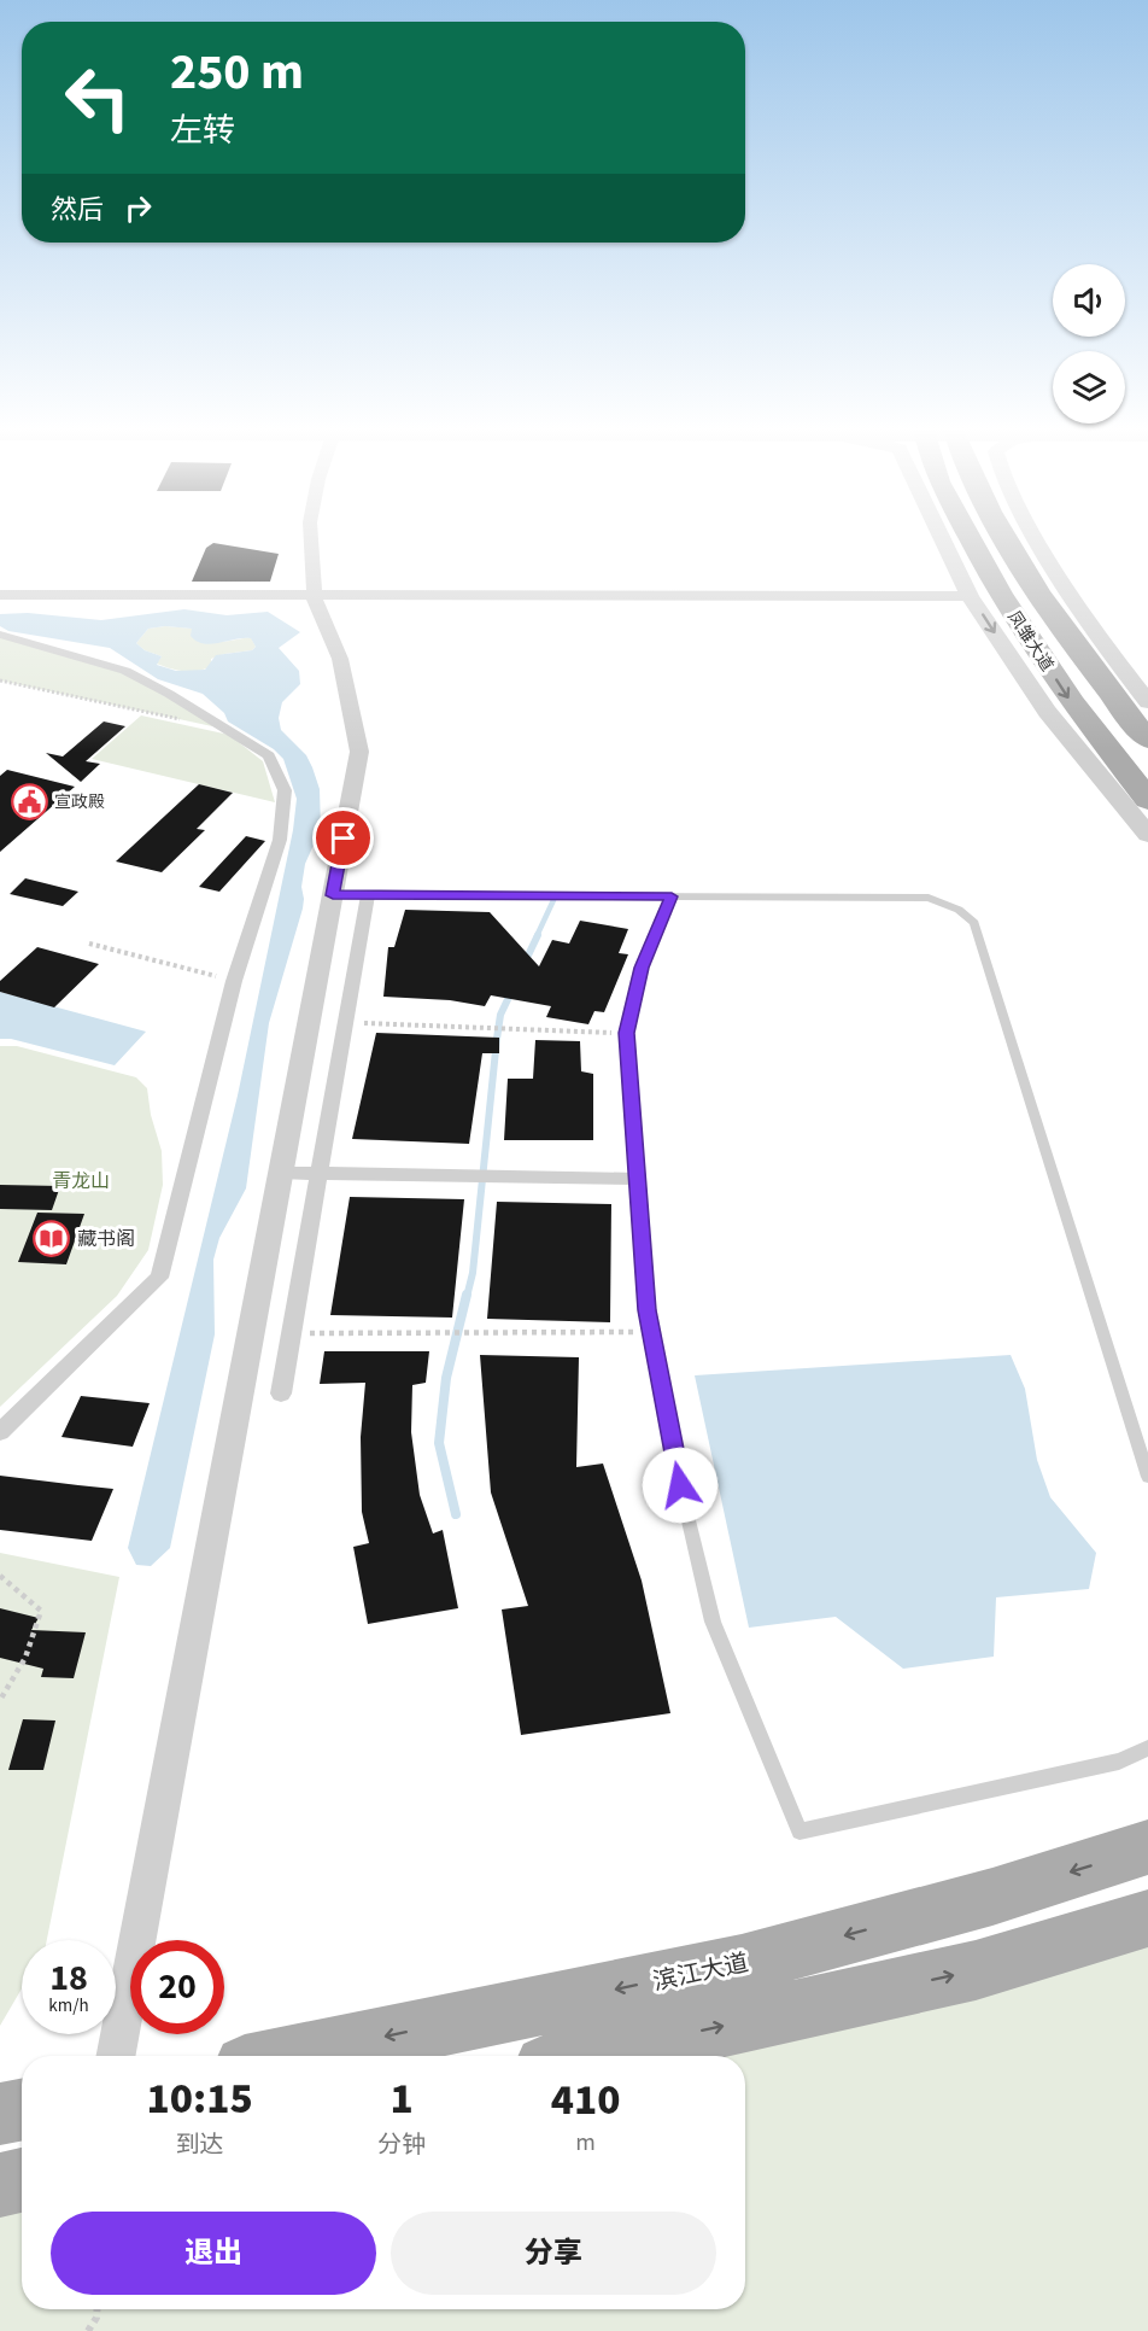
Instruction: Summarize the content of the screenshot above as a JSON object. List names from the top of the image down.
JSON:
{
  "streets": {
    "main road": ["凤雏大道", "滨江大道"]
  },
  "parks": ["青龙山"],
  "places": {
    "public building": ["宣政殿"],
    "library": ["藏书阁"]
  },
  "page": {
    "turn": ["250 m", "左转"],
    "then": "然后",
    "speed": "18 km/h",
    "limit": "20",
    "eta": [
      "10:15",
      "到达",
      "1",
      "分钟",
      "410",
      "m"
    ],
    "buttons": ["退出", "分享"]
  }
}
